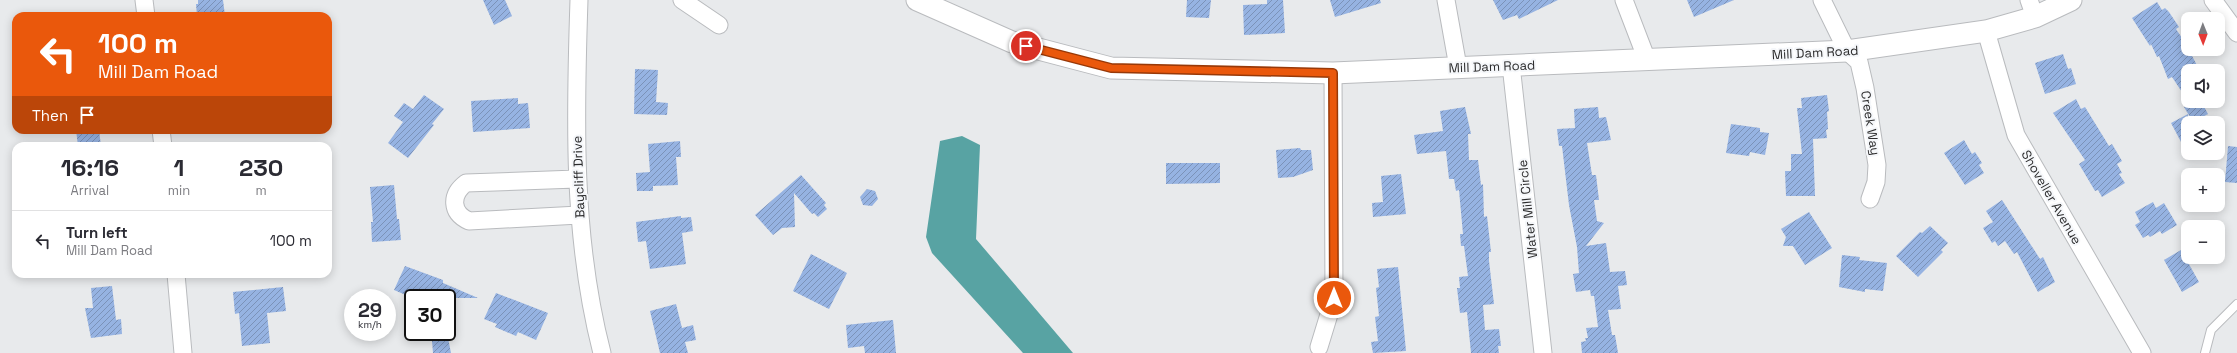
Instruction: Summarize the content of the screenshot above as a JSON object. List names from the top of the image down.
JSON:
{
  "streets": {
    "street": [
      "Mill Dam Road",
      "Creek Way",
      "Baycliff Drive",
      "Shoveller Avenue",
      "Water Mill Circle"
    ]
  },
  "crossings": [
    ["Mill Dam Road", "Creek Way"],
    ["Mill Dam Road", "Shoveller Avenue"],
    ["Mill Dam Road", "Water Mill Circle"]
  ],
  "north": "bottom",
  "page": {
    "map_buttons": ["+", "−"],
    "turn": ["100 m", "Mill Dam Road"],
    "then": "Then",
    "eta": [
      "16:16",
      "Arrival",
      "1",
      "min",
      "230",
      "m"
    ],
    "list": [
      {
        "name": "Turn left",
        "note": "Mill Dam Road",
        "value": "100 m"
      }
    ],
    "speed": "29 km/h",
    "limit": "30"
  }
}
